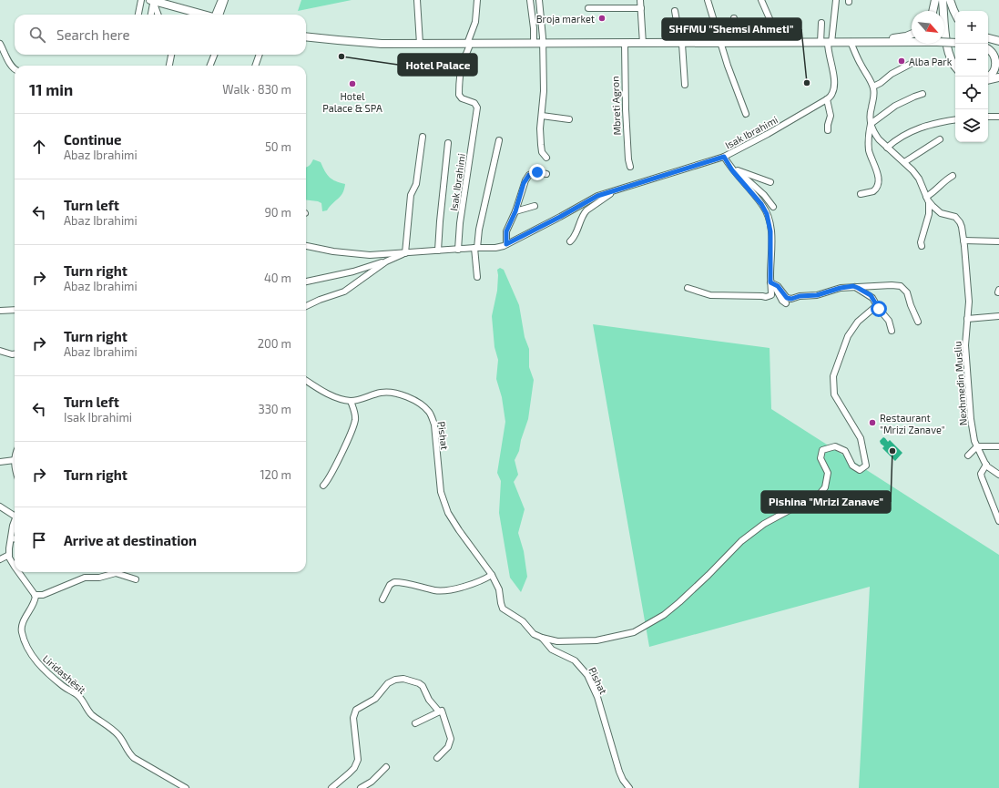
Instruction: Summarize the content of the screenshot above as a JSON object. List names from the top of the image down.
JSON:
{
  "streets": {
    "street": [
      "Mbreti Agron",
      "Isak Ibrahimi",
      "Nexhmedin Musliu",
      "Pishat",
      "Liridashësit"
    ]
  },
  "places": [
    "Broja market",
    "Hotel Palace",
    "Alba Park",
    "SHFMU \"Shemsi Ahmeti\"",
    "Hotel Palace & SPA",
    "Restaurant \"Mrizi Zanave\"",
    "Pishina \"Mrizi Zanave\""
  ],
  "north": "bottom right",
  "page": {
    "map_buttons": ["+", "−"],
    "search": "Search here",
    "heading": ["11 min", "Walk · 830 m"],
    "list": [
      ["Continue", "Abaz Ibrahimi", "50 m"],
      ["Turn left", "Abaz Ibrahimi", "90 m"],
      ["Turn right", "Abaz Ibrahimi", "40 m"],
      ["Turn right", "Abaz Ibrahimi", "200 m"],
      ["Turn left", "Isak Ibrahimi", "330 m"],
      ["Turn right", "120 m"],
      "Arrive at destination"
    ]
  }
}
